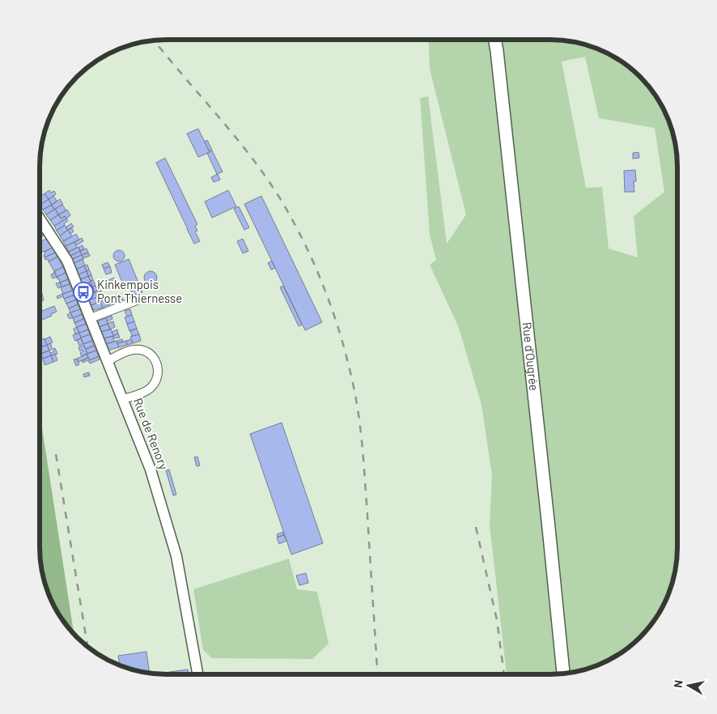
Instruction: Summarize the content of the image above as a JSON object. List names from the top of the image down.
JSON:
{
  "streets": {
    "main road": ["Rue d'Ougrée"],
    "street": ["Rue de Renory"]
  },
  "places": {
    "bus stop": ["Kinkempois Pont Thiernesse"]
  },
  "north": "left"
}
